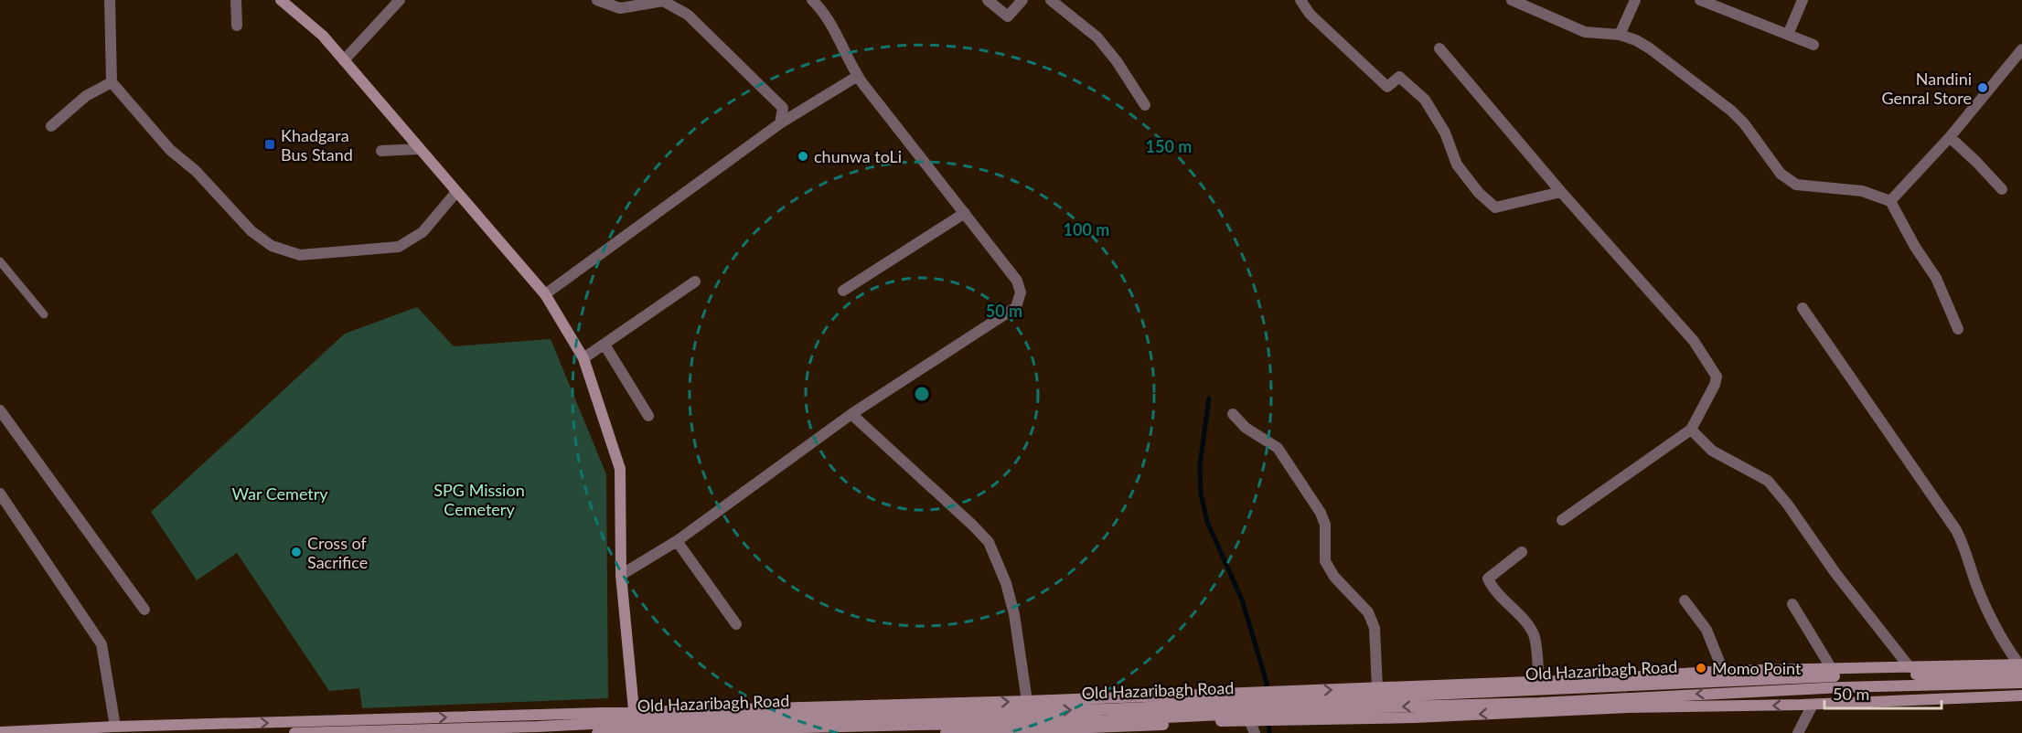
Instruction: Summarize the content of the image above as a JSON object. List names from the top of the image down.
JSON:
{
  "streets": {
    "street": ["Old Hazaribagh Road"]
  },
  "parks": ["SPG Mission Cemetery", "War Cemetry"],
  "places": {
    "other": [
      "Nandini Genral Store",
      "chunwa toLi",
      "Cross of Sacrifice",
      "Momo Point"
    ],
    "transit": ["Khadgara Bus Stand"]
  },
  "scale_bar": "50 m",
  "rings": ["150 m", "100 m", "50 m"]
}
